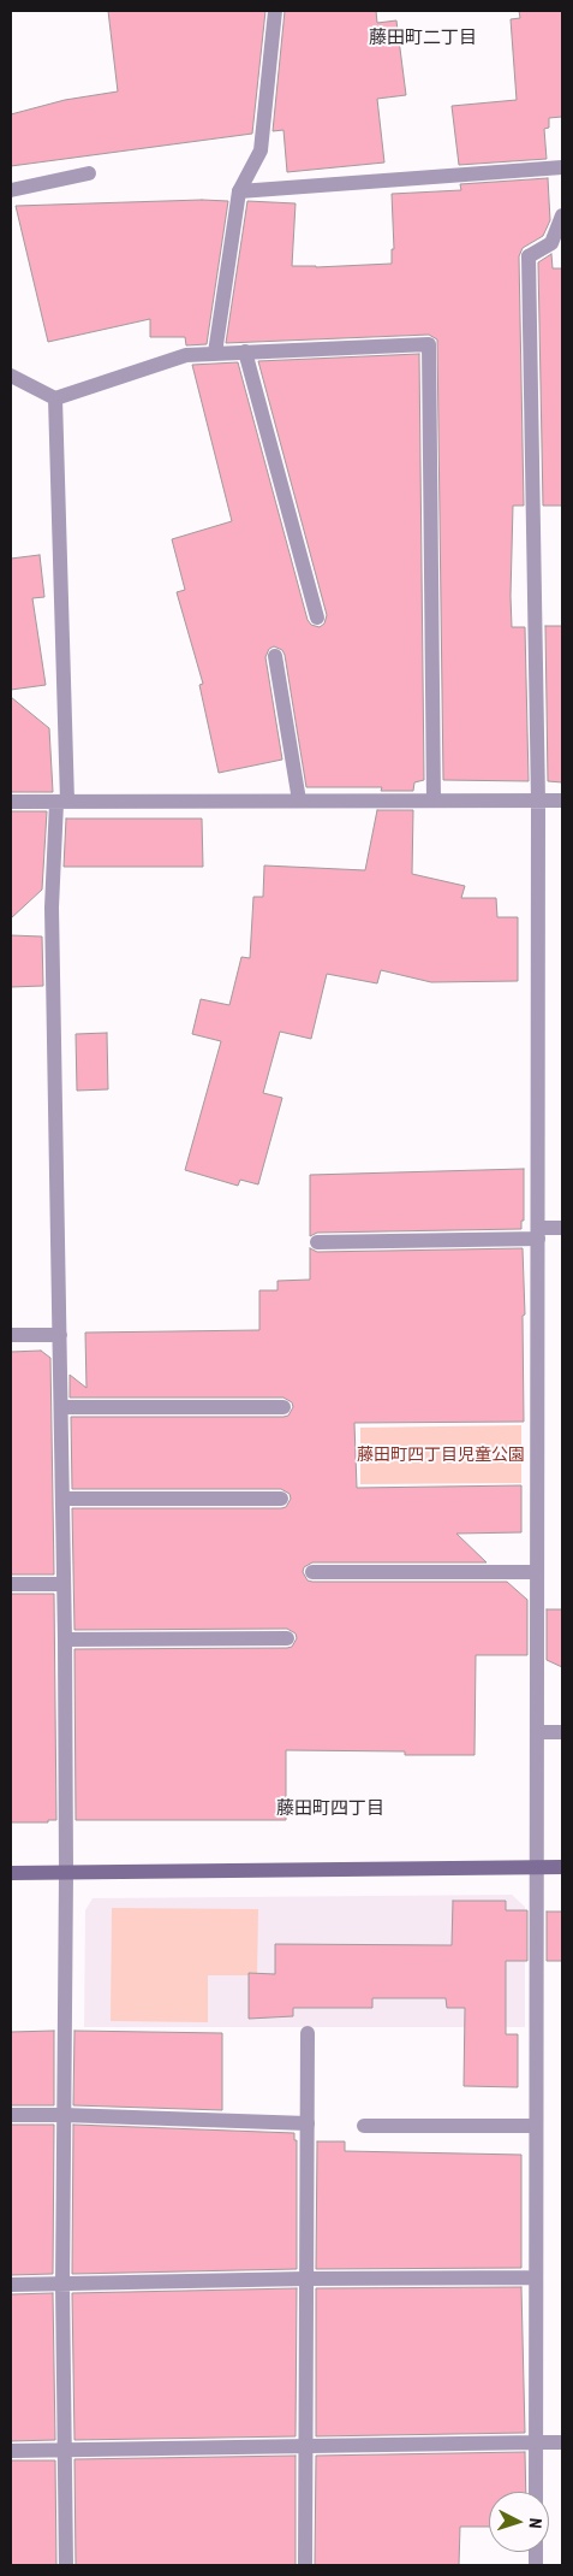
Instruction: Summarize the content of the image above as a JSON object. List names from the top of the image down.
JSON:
{
  "districts": ["藤田町二丁目", "藤田町四丁目"],
  "parks": ["藤田町四丁目児童公園"],
  "north": "right"
}
